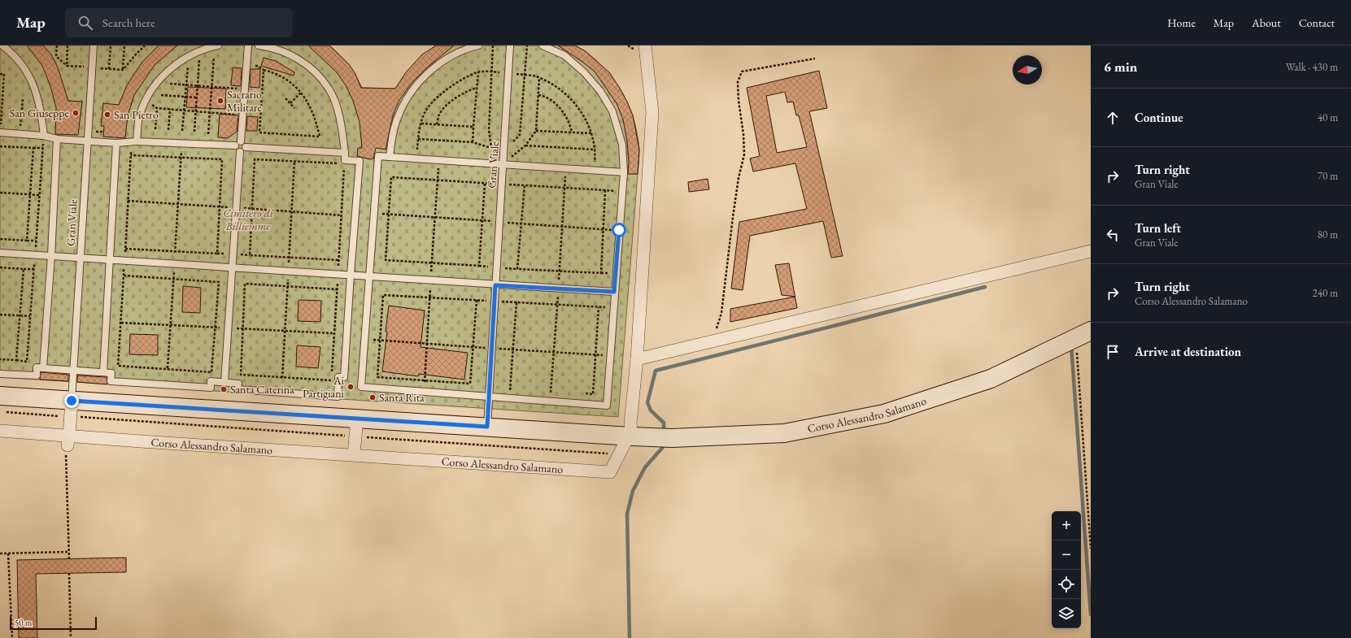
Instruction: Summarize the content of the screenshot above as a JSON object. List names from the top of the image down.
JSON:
{
  "streets": {
    "street": ["Corso Alessandro Salamano"],
    "lane": ["Gran Viale"]
  },
  "crossings": [
    ["Gran Viale", "Corso Alessandro Salamano"]
  ],
  "parks": ["Cimitero di Billiemme"],
  "places": [
    "Sacrario Militare",
    "San Giuseppe",
    "San Pietro",
    "Ai Partigiani",
    "Santa Caterina",
    "Santa Rita"
  ],
  "scale_bar": "50 m",
  "north": "left",
  "page": {
    "header": "Map",
    "search": "Search here",
    "nav": [
      "Home",
      "Map",
      "About",
      "Contact"
    ],
    "heading": ["6 min", "Walk · 430 m"],
    "list": [
      ["Continue", "40 m"],
      ["Turn right", "Gran Viale", "70 m"],
      ["Turn left", "Gran Viale", "80 m"],
      ["Turn right", "Corso Alessandro Salamano", "240 m"],
      "Arrive at destination"
    ],
    "map_buttons": ["+", "−"],
    "scale": "50 m"
  }
}
